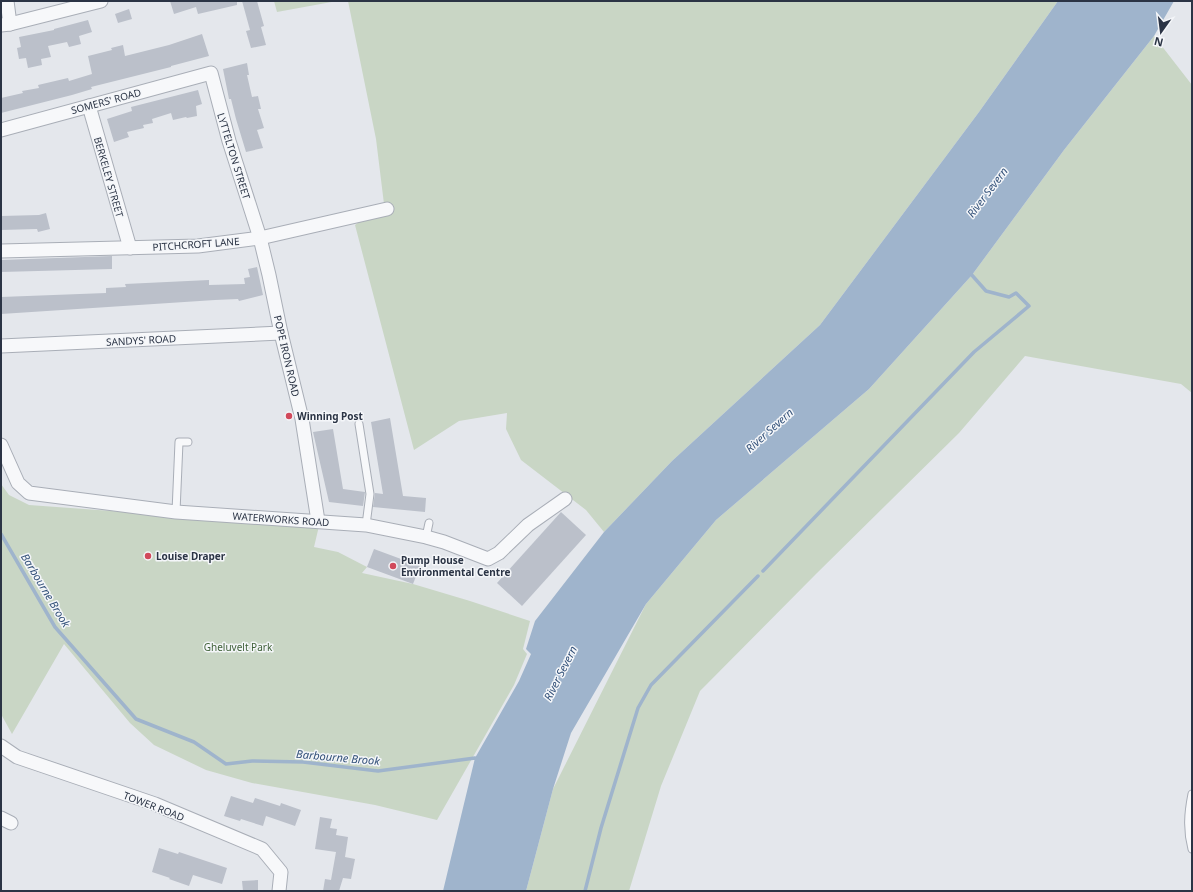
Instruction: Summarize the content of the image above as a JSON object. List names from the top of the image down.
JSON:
{
  "streets": {
    "street": [
      "SOMERS' ROAD",
      "LYTTELTON STREET",
      "BERKELEY STREET",
      "PITCHCROFT LANE",
      "SANDYS' ROAD",
      "POPE IRON ROAD",
      "WATERWORKS ROAD",
      "TOWER ROAD"
    ]
  },
  "crossings": [
    ["SOMERS' ROAD", "LYTTELTON STREET"],
    ["SOMERS' ROAD", "BERKELEY STREET"],
    ["LYTTELTON STREET", "PITCHCROFT LANE"],
    ["LYTTELTON STREET", "POPE IRON ROAD"],
    ["BERKELEY STREET", "PITCHCROFT LANE"],
    ["PITCHCROFT LANE", "POPE IRON ROAD"],
    ["SANDYS' ROAD", "POPE IRON ROAD"],
    ["POPE IRON ROAD", "WATERWORKS ROAD"]
  ],
  "water": ["River Severn", "Barbourne Brook"],
  "parks": ["Gheluvelt Park"],
  "places": ["Winning Post", "Louise Draper", "Pump House Environmental Centre"],
  "north": "bottom"
}
